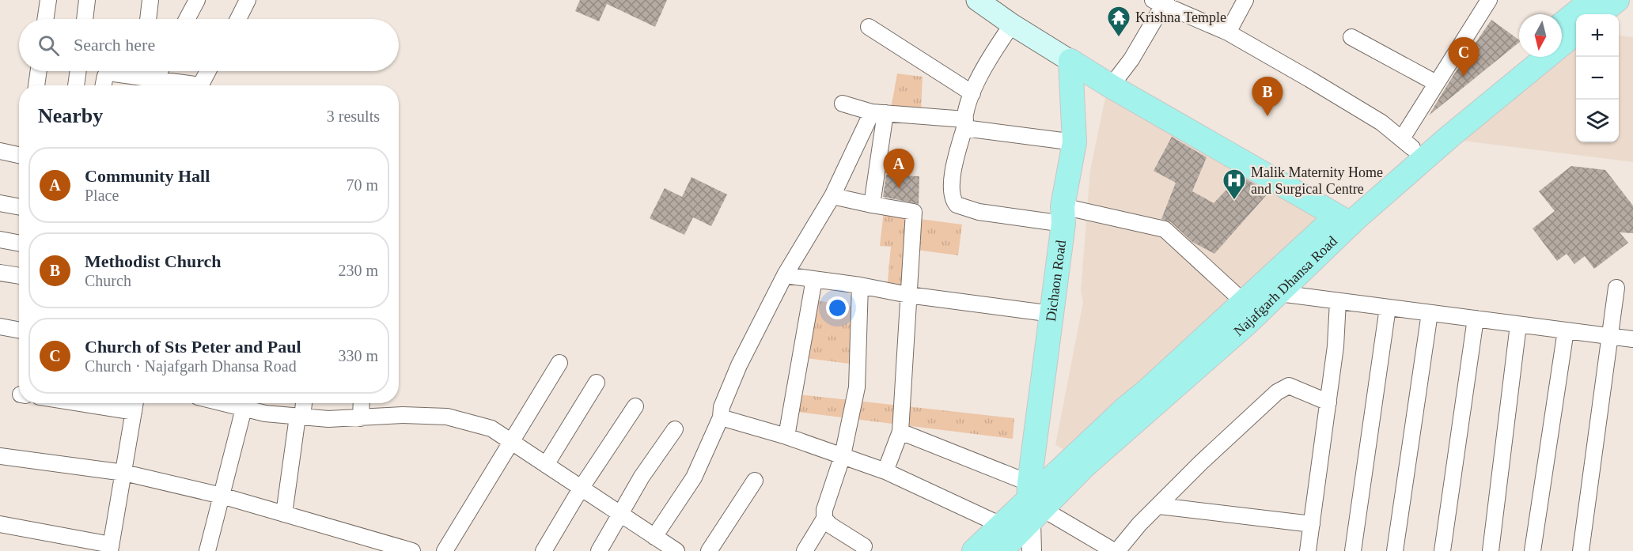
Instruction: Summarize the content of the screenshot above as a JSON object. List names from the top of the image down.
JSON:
{
  "streets": {
    "main road": ["Dichaon Road", "Najafgarh Dhansa Road"]
  },
  "crossings": [
    ["Dichaon Road", "Najafgarh Dhansa Road"]
  ],
  "places": {
    "temple": ["Krishna Temple"],
    "hospital": ["Malik Maternity Home and Surgical Centre"]
  },
  "north": "bottom",
  "page": {
    "map_buttons": ["+", "−"],
    "search": "Search here",
    "pins": ["C", "B", "A"],
    "heading": ["Nearby", "3 results"],
    "list": [
      {
        "mark": "A",
        "name": "Community Hall",
        "note": "Place",
        "value": "70 m"
      },
      {
        "mark": "B",
        "name": "Methodist Church",
        "note": "Church",
        "value": "230 m"
      },
      {
        "mark": "C",
        "name": "Church of Sts Peter and Paul",
        "note": "Church · Najafgarh Dhansa Road",
        "value": "330 m"
      }
    ]
  }
}
